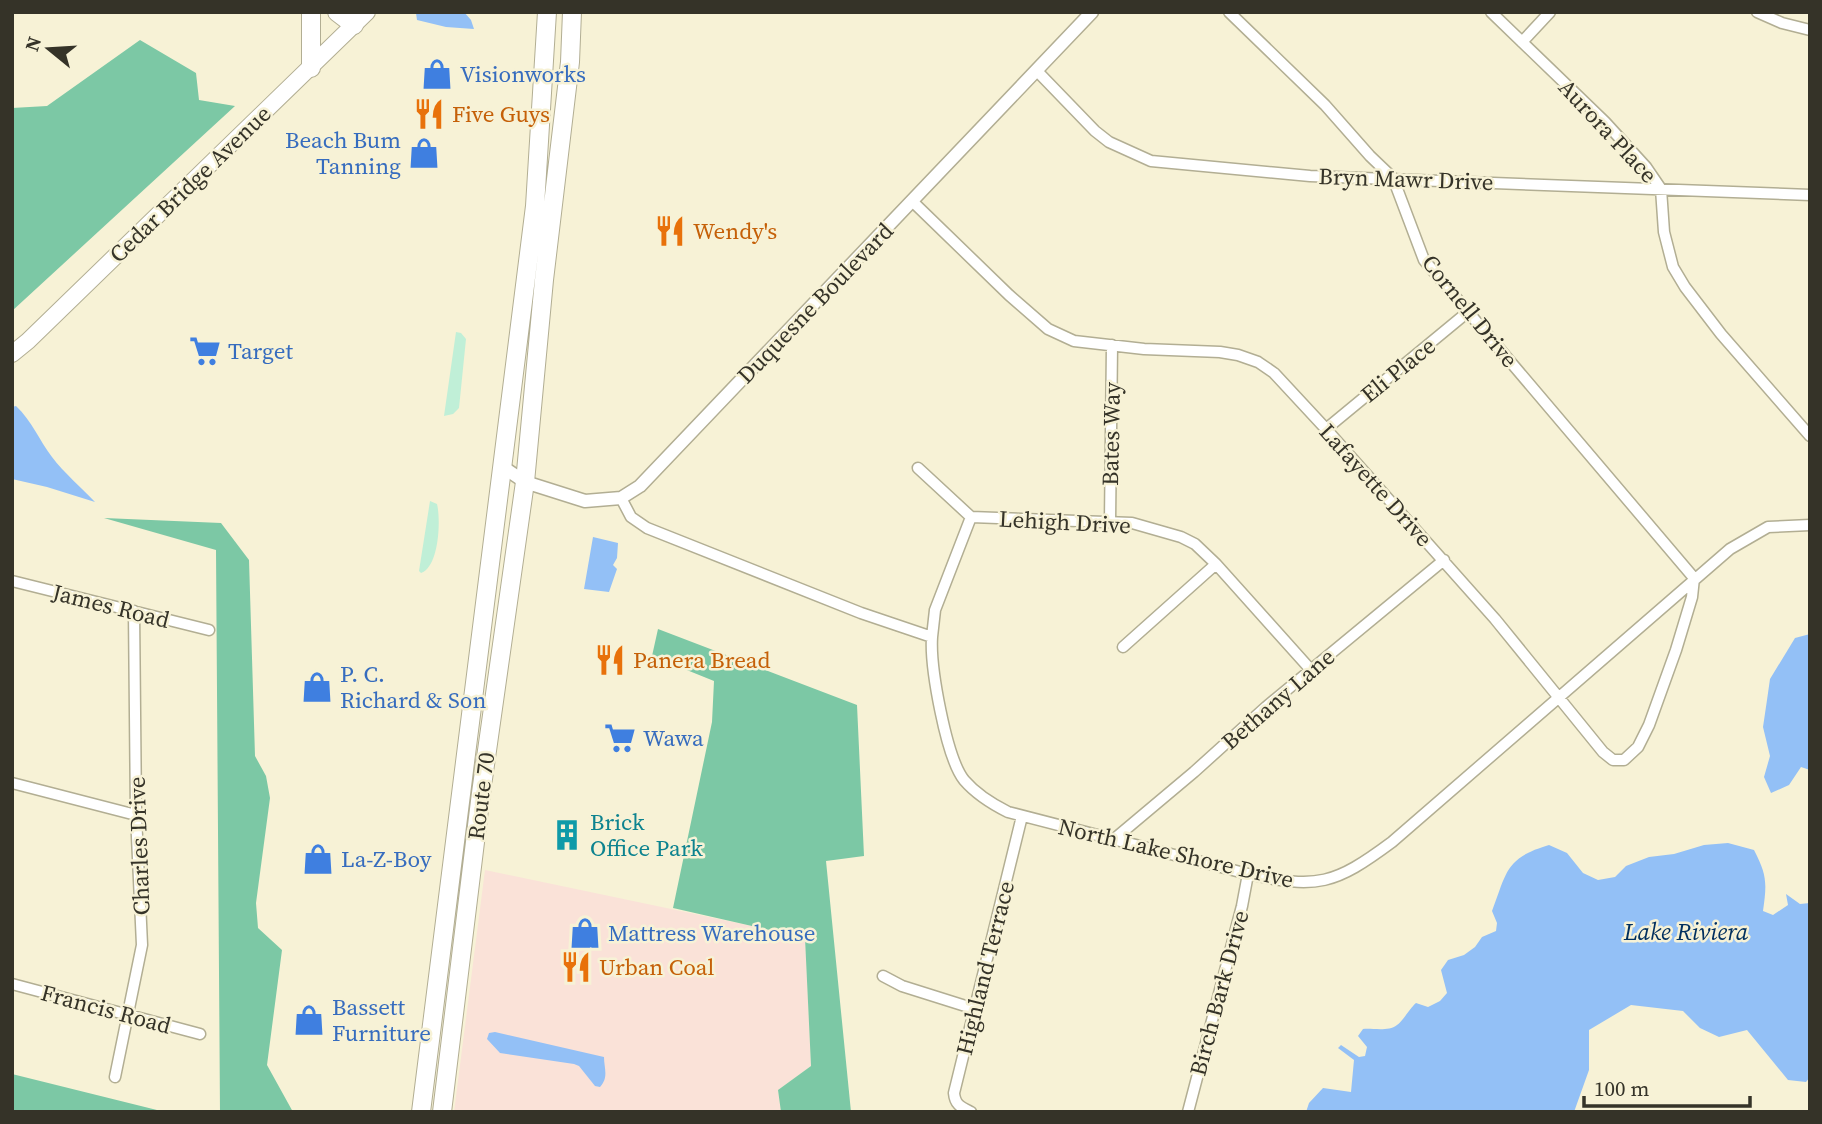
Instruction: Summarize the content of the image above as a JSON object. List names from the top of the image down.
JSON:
{
  "streets": {
    "highway": ["Route 70"],
    "main road": ["Cedar Bridge Avenue"],
    "street": [
      "Aurora Place",
      "Bryn Mawr Drive",
      "Duquesne Boulevard",
      "Cornell Drive",
      "Eli Place",
      "Bates Way",
      "Lafayette Drive",
      "Lehigh Drive",
      "James Road",
      "Bethany Lane",
      "Charles Drive",
      "North Lake Shore Drive",
      "Highland Terrace",
      "Birch Bark Drive",
      "Francis Road"
    ]
  },
  "crossings": [
    ["Aurora Place", "Bryn Mawr Drive"],
    ["Bryn Mawr Drive", "Duquesne Boulevard"],
    ["Bryn Mawr Drive", "Cornell Drive"],
    ["Duquesne Boulevard", "Lafayette Drive"],
    ["Cornell Drive", "Eli Place"],
    ["Cornell Drive", "Lafayette Drive"],
    ["Cornell Drive", "North Lake Shore Drive"],
    ["Eli Place", "Lafayette Drive"],
    ["Bates Way", "Lafayette Drive"],
    ["Bates Way", "Lehigh Drive"],
    ["Lafayette Drive", "Bethany Lane"],
    ["Lafayette Drive", "North Lake Shore Drive"],
    ["Lehigh Drive", "Bethany Lane"],
    ["Lehigh Drive", "North Lake Shore Drive"],
    ["James Road", "Charles Drive"],
    ["Bethany Lane", "North Lake Shore Drive"],
    ["Charles Drive", "Francis Road"],
    ["North Lake Shore Drive", "Highland Terrace"],
    ["North Lake Shore Drive", "Birch Bark Drive"]
  ],
  "water": ["Lake Riviera"],
  "places": {
    "shop": [
      "Visionworks",
      "Beach Bum Tanning",
      "P. C. Richard & Son",
      "La-Z-Boy",
      "Mattress Warehouse",
      "Bassett Furniture"
    ],
    "restaurant": [
      "Five Guys",
      "Wendy's",
      "Panera Bread",
      "Urban Coal"
    ],
    "supermarket": ["Target", "Wawa"],
    "building": ["Brick Office Park"]
  },
  "scale_bar": "100 m",
  "north": "left"
}
